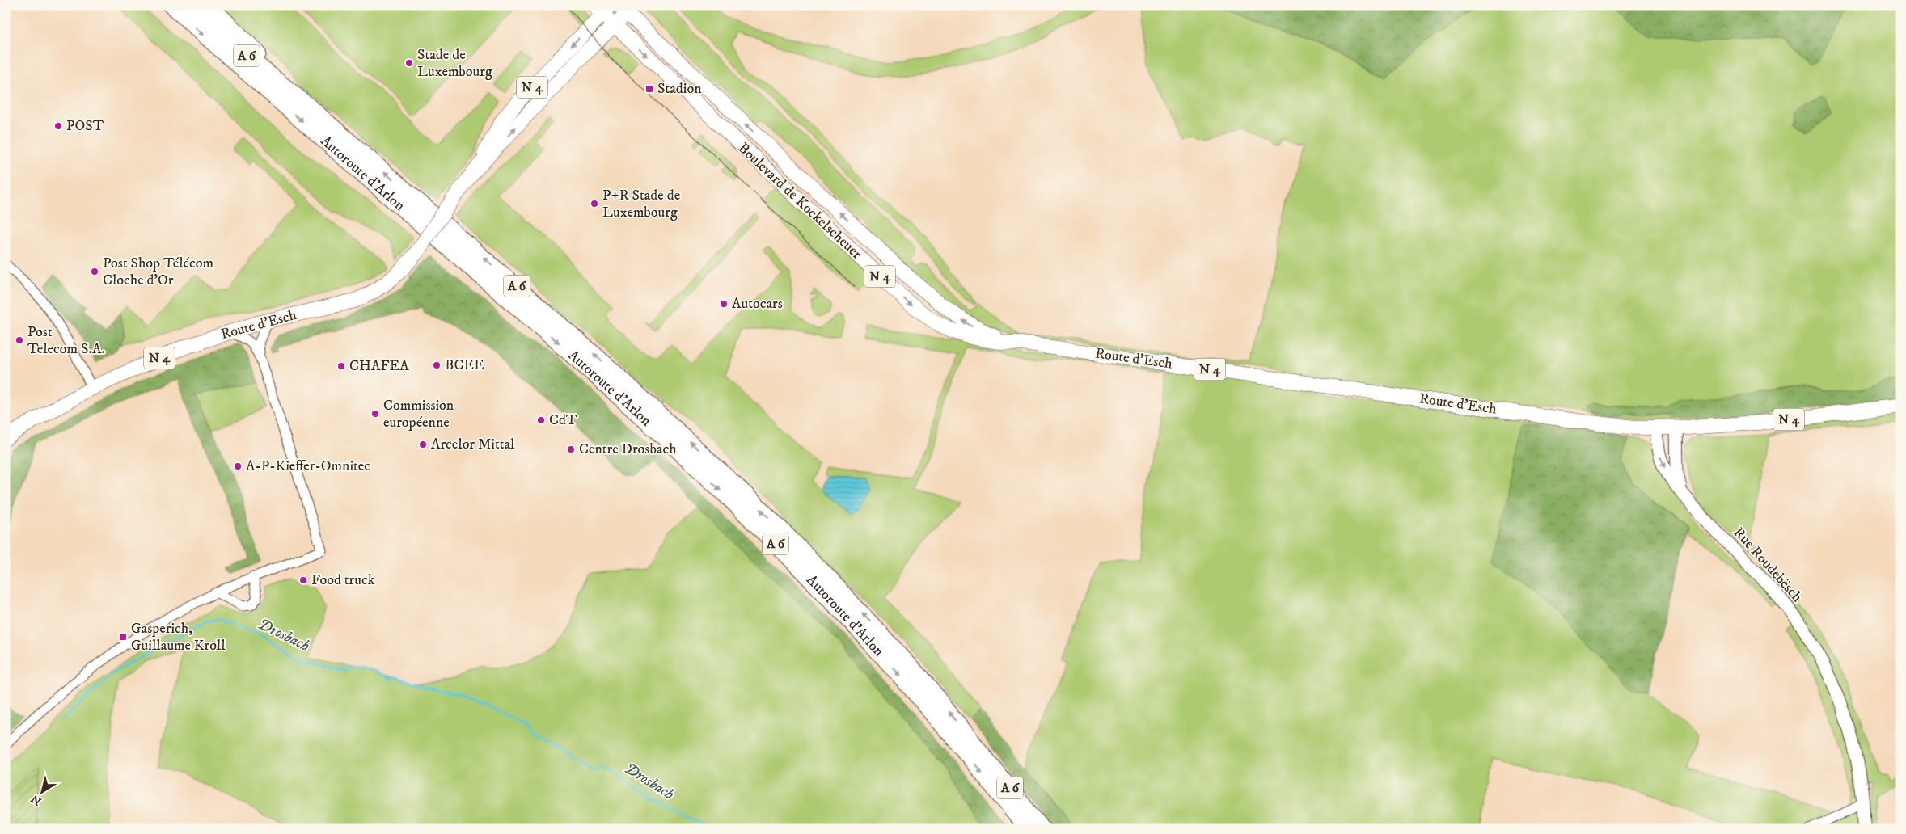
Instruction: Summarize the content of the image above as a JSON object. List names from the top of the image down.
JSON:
{
  "streets": {
    "highway": ["A 6", "Autoroute d'Arlon"],
    "main road": [
      "N 4",
      "Boulevard de Kockelscheuer",
      "Route d'Esch",
      "Rue Roudebësch"
    ]
  },
  "crossings": [
    ["Boulevard de Kockelscheuer", "Route d'Esch"],
    ["Route d'Esch", "Rue Roudebësch"]
  ],
  "water": ["Drosbach"],
  "places": {
    "other": [
      "Stade de Luxembourg",
      "POST",
      "P+R Stade de Luxembourg",
      "Post Shop Télécom Cloche d'Or",
      "Autocars",
      "Post Telecom S.A.",
      "BCEE",
      "CHAFEA",
      "Commission européenne",
      "CdT",
      "Arcelor Mittal",
      "Centre Drosbach",
      "A-P-Kieffer-Omnitec",
      "Food truck"
    ],
    "transit": ["Stadion", "Gasperich, Guillaume Kroll"]
  },
  "north": "bottom left"
}
